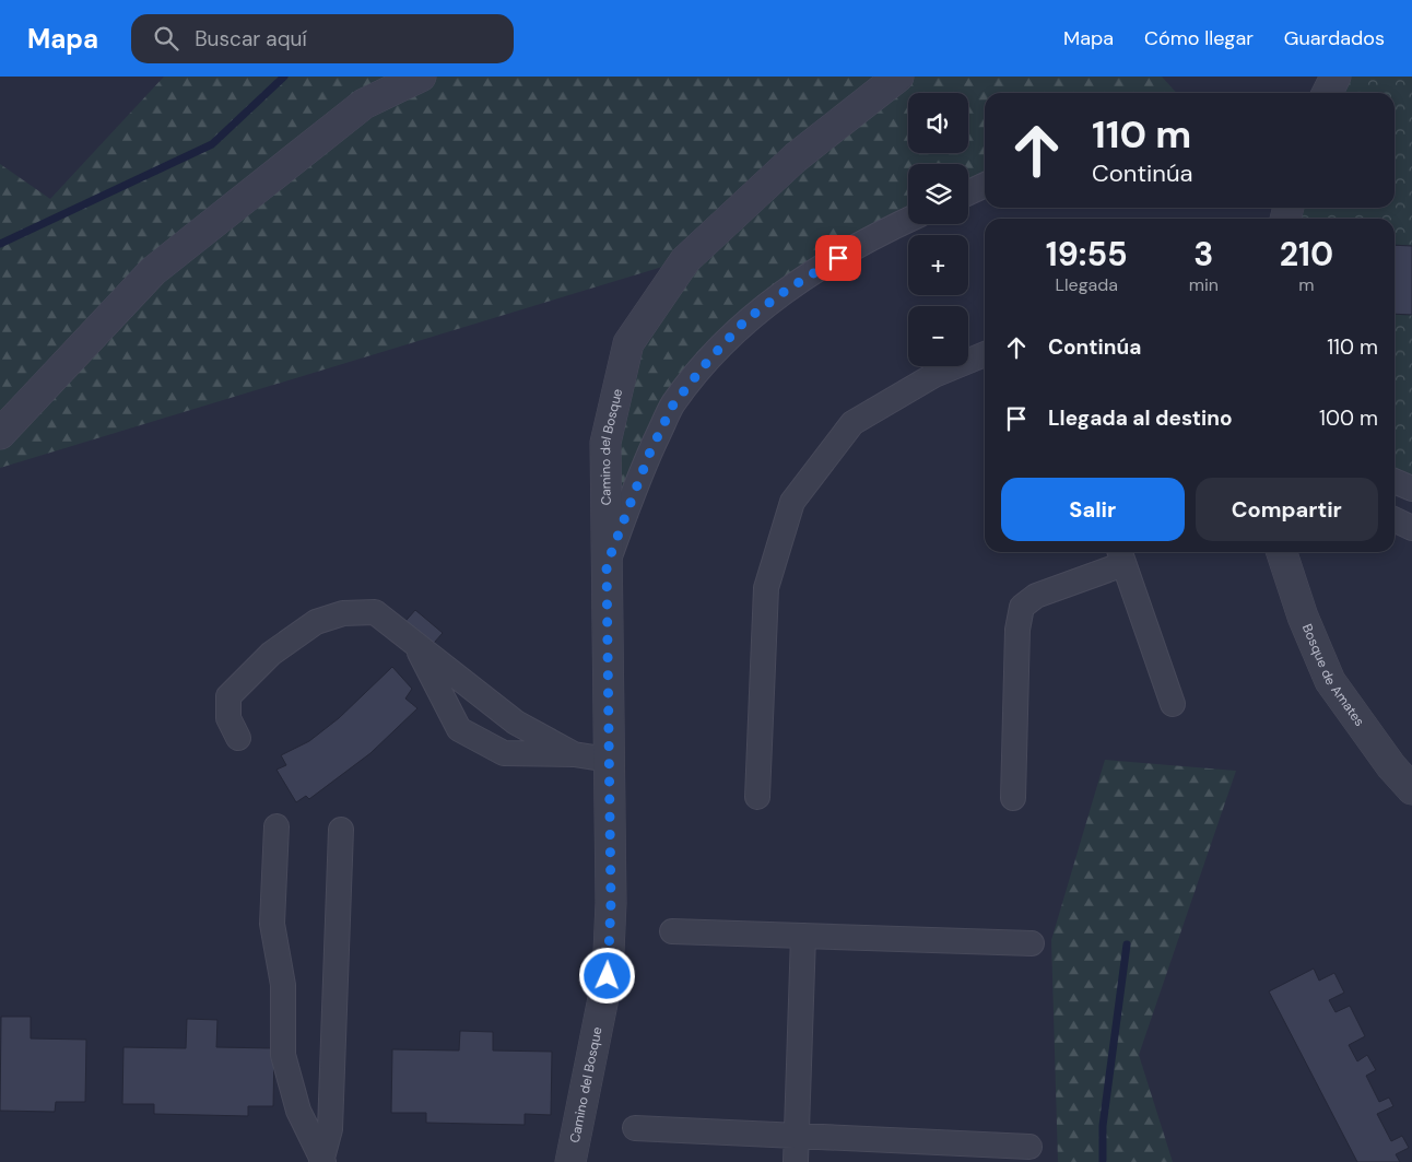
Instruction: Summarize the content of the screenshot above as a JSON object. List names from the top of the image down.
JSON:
{
  "streets": {
    "street": ["Camino del Bosque", "Bosque de Amates"]
  },
  "page": {
    "header": "Mapa",
    "search": "Buscar aquí",
    "nav": ["Mapa", "Cómo llegar", "Guardados"],
    "map_buttons": ["+", "−"],
    "turn": ["110 m", "Continúa"],
    "eta": [
      "19:55",
      "Llegada",
      "3",
      "min",
      "210",
      "m"
    ],
    "list": [
      {
        "name": "Continúa",
        "value": "110 m"
      },
      {
        "name": "Llegada al destino",
        "value": "100 m"
      }
    ],
    "buttons": ["Salir", "Compartir"]
  }
}
